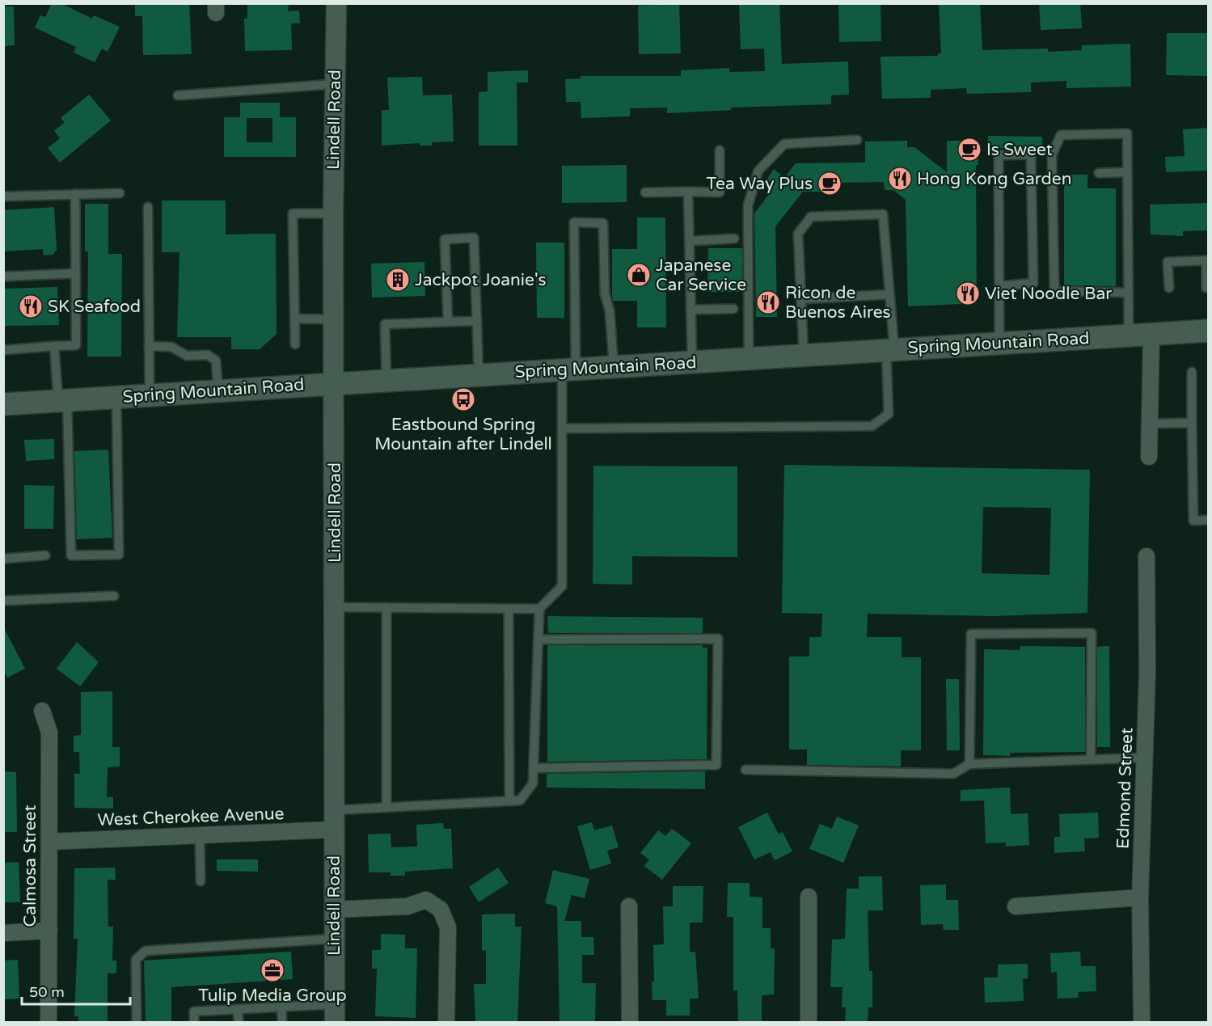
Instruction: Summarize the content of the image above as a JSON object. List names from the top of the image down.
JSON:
{
  "streets": {
    "main road": ["Spring Mountain Road"],
    "street": [
      "Lindell Road",
      "Edmond Street",
      "West Cherokee Avenue",
      "Calmosa Street"
    ]
  },
  "crossings": [
    ["Lindell Road", "Spring Mountain Road"],
    ["Lindell Road", "West Cherokee Avenue"],
    ["West Cherokee Avenue", "Calmosa Street"]
  ],
  "places": {
    "cafe": ["Is Sweet", "Tea Way Plus"],
    "restaurant": [
      "Hong Kong Garden",
      "Viet Noodle Bar",
      "Ricon de Buenos Aires",
      "SK Seafood"
    ],
    "shop": ["Japanese Car Service"],
    "building": ["Jackpot Joanie's"],
    "bus stop": ["Eastbound Spring Mountain after Lindell"],
    "office": ["Tulip Media Group"]
  },
  "scale_bar": "50 m"
}
